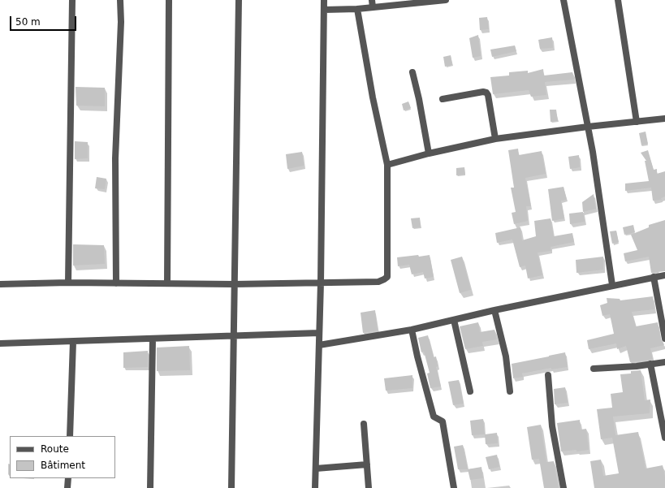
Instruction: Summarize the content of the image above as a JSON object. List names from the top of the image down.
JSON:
{
  "legend": ["Route", "Bâtiment"],
  "scale_bar": "50 m"
}
